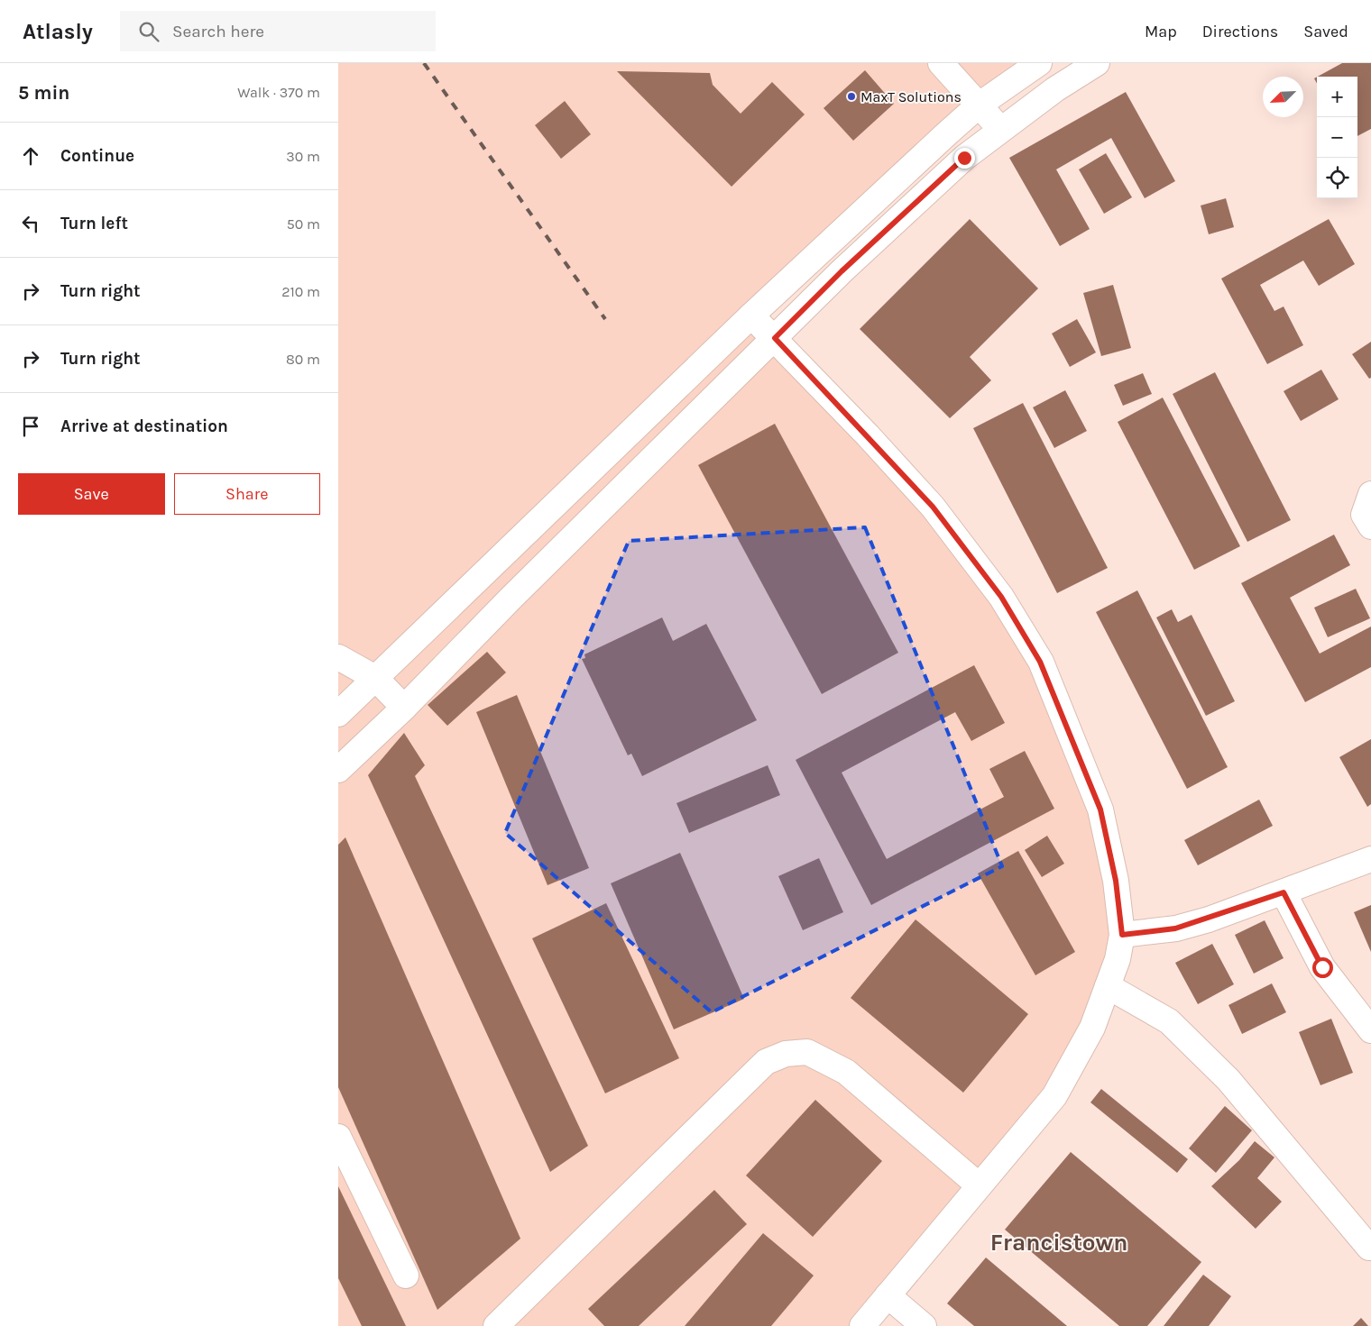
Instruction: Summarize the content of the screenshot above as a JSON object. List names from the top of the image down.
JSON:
{
  "districts": ["Francistown"],
  "places": ["MaxT Solutions"],
  "north": "bottom left",
  "page": {
    "header": "Atlasly",
    "search": "Search here",
    "nav": ["Map", "Directions", "Saved"],
    "heading": ["5 min", "Walk · 370 m"],
    "map_buttons": ["+", "−"],
    "list": [
      ["Continue", "30 m"],
      ["Turn left", "50 m"],
      ["Turn right", "210 m"],
      ["Turn right", "80 m"],
      "Arrive at destination"
    ],
    "buttons": ["Save", "Share"]
  }
}
